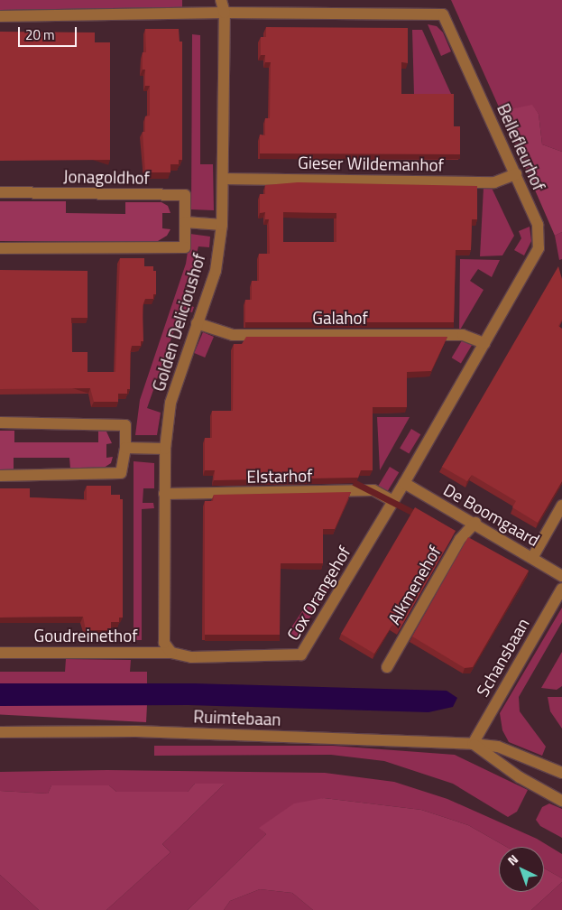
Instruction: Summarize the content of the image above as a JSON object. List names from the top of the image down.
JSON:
{
  "streets": {
    "street": [
      "Bellefleurhof",
      "Gieser Wildemanhof",
      "Jonagoldhof",
      "Galahof",
      "Golden Delicioushof",
      "Elstarhof",
      "De Boomgaard",
      "Alkmenehof",
      "Cox Orangehof",
      "Goudreinethof",
      "Schansbaan",
      "Ruimtebaan"
    ]
  },
  "crossings": [
    ["Bellefleurhof", "Gieser Wildemanhof"],
    ["Bellefleurhof", "Galahof"],
    ["Bellefleurhof", "Golden Delicioushof"],
    ["Bellefleurhof", "De Boomgaard"],
    ["Bellefleurhof", "Cox Orangehof"],
    ["Gieser Wildemanhof", "Golden Delicioushof"],
    ["Galahof", "Golden Delicioushof"],
    ["Golden Delicioushof", "Elstarhof"],
    ["Golden Delicioushof", "Cox Orangehof"],
    ["Golden Delicioushof", "Goudreinethof"],
    ["Elstarhof", "Cox Orangehof"],
    ["De Boomgaard", "Alkmenehof"],
    ["De Boomgaard", "Cox Orangehof"],
    ["Cox Orangehof", "Goudreinethof"],
    ["Schansbaan", "Ruimtebaan"]
  ],
  "scale_bar": "20 m",
  "north": "top left"
}
